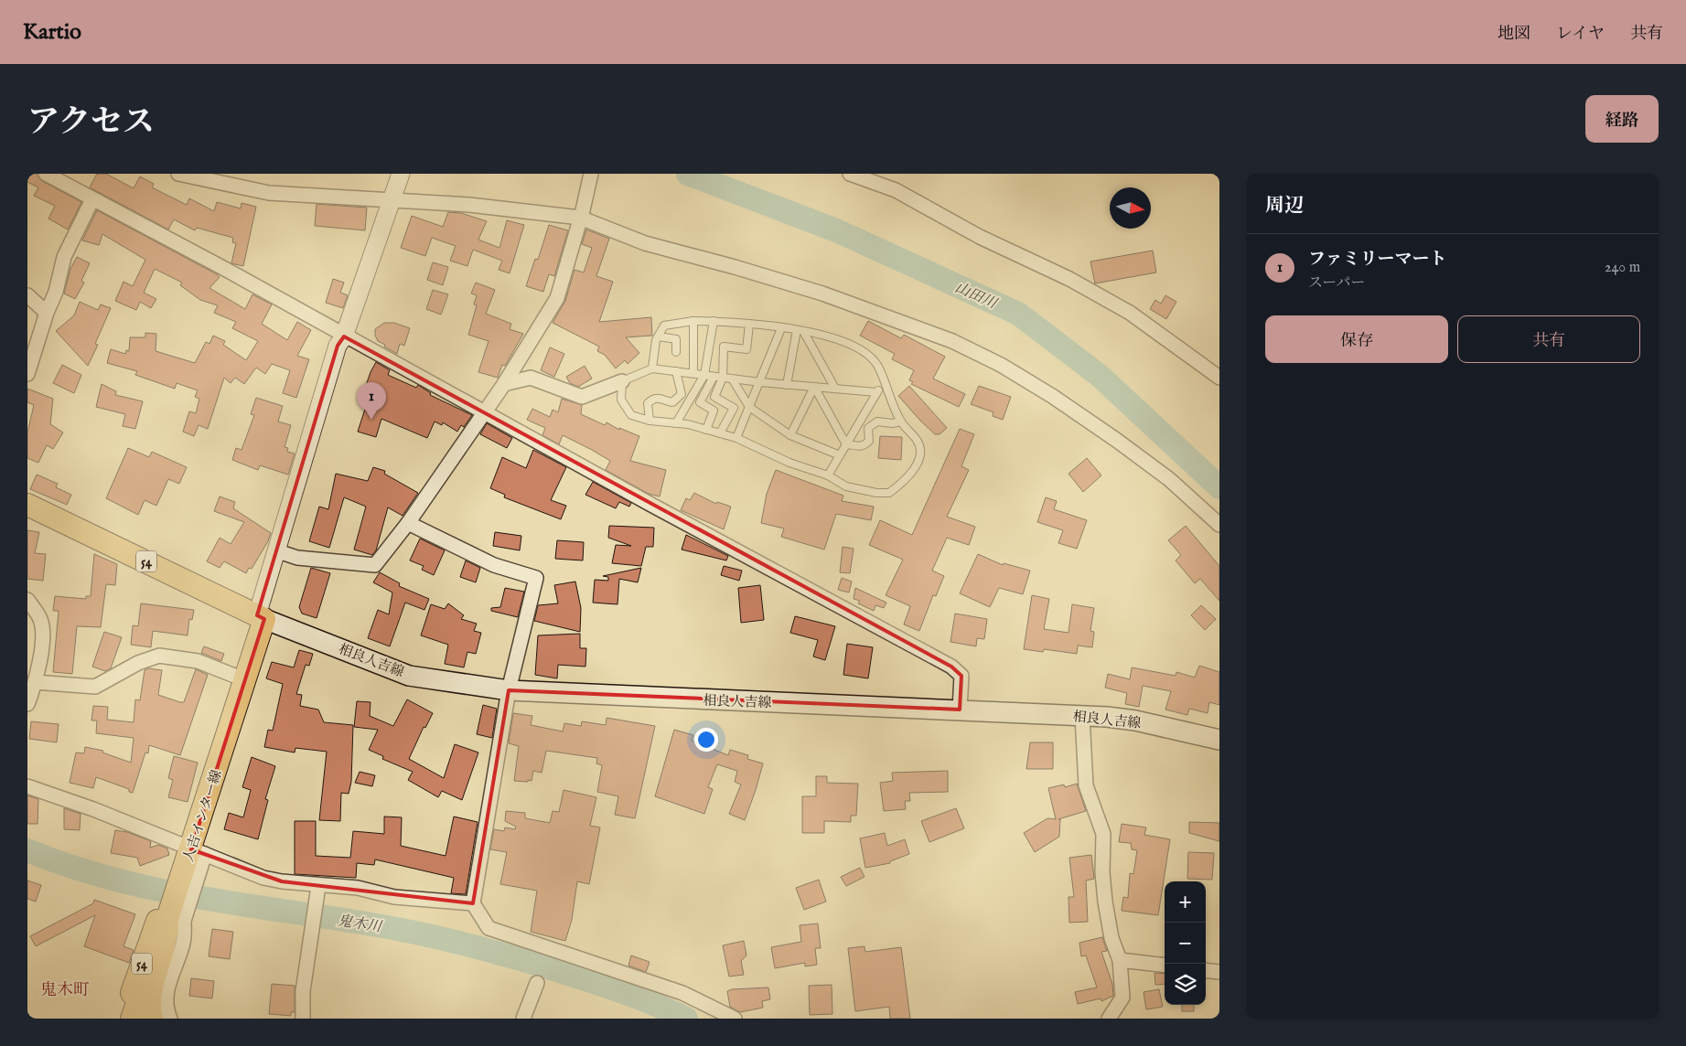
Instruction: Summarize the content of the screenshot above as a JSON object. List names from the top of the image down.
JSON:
{
  "streets": {
    "main road": ["54", "相良人吉線", "人吉インター線"]
  },
  "crossings": [
    ["54", "相良人吉線"],
    ["54", "人吉インター線"],
    ["相良人吉線", "人吉インター線"]
  ],
  "districts": ["鬼木町"],
  "water": ["山田川", "鬼木川"],
  "north": "right",
  "page": {
    "header": "Kartio",
    "nav": ["地図", "レイヤ", "共有"],
    "title": "アクセス",
    "buttons": [
      "経路",
      ["保存", "共有"]
    ],
    "heading": "周辺",
    "list": [
      {
        "mark": "1",
        "name": "ファミリーマート",
        "note": "スーパー",
        "value": "240 m"
      }
    ],
    "pins": "1",
    "map_buttons": ["+", "−"]
  }
}
